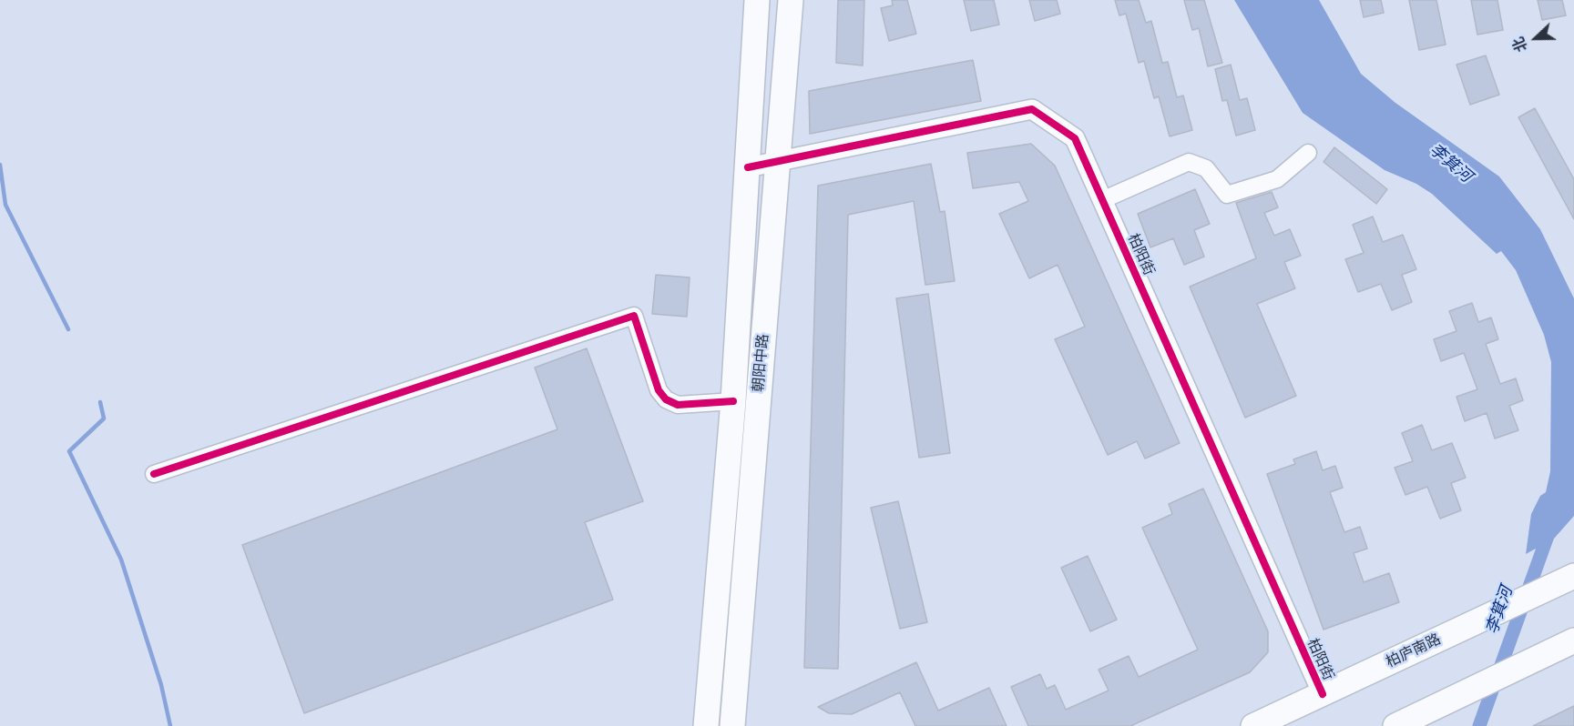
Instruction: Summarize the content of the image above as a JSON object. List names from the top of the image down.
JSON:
{
  "streets": {
    "main road": ["朝阳中路", "柏庐南路"],
    "street": ["柏阳街"]
  },
  "crossings": [
    ["柏阳街", "朝阳中路"],
    ["柏阳街", "柏庐南路"]
  ],
  "water": ["李箕河"],
  "north": "left"
}
